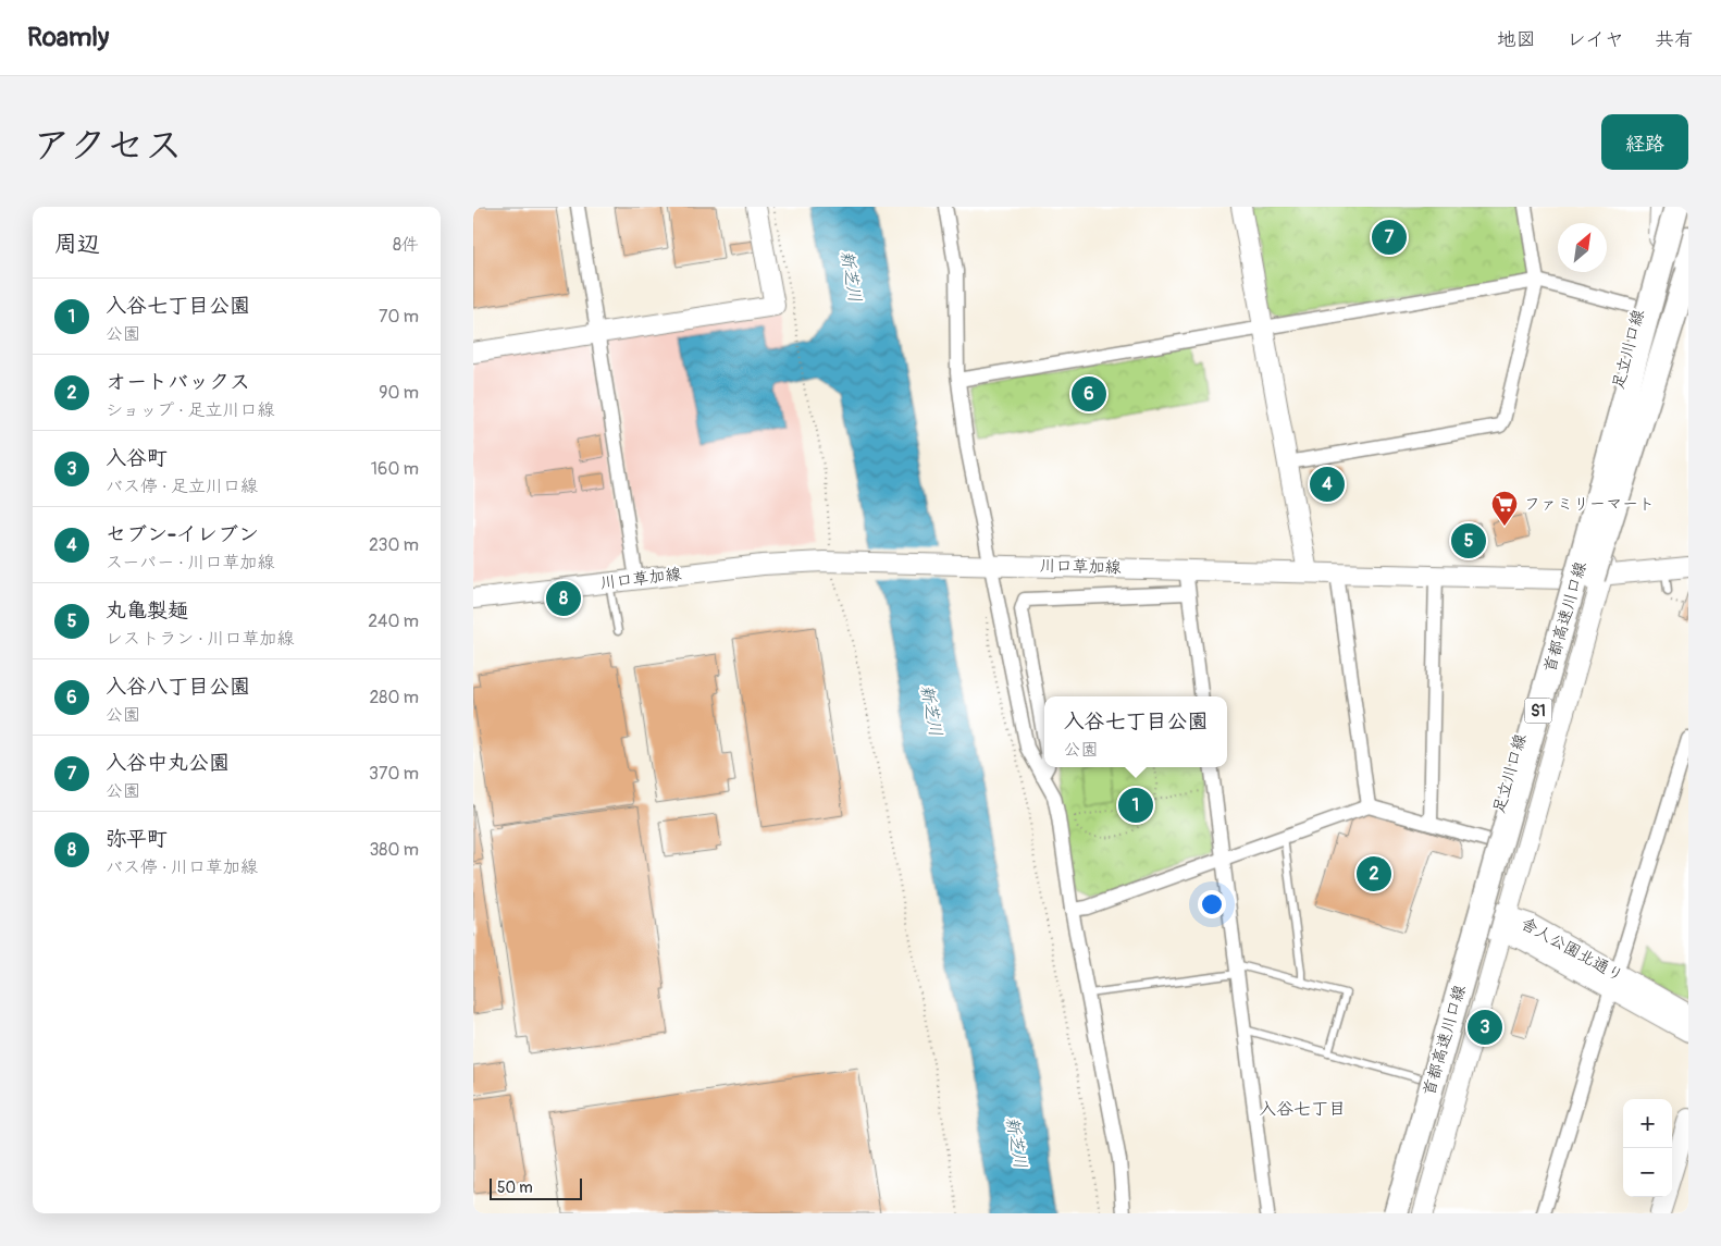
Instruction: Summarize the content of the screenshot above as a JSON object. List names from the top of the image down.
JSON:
{
  "streets": {
    "highway": ["首都高速川口線", "S1"],
    "main road": ["足立川口線", "川口草加線", "舎人公園北通り"]
  },
  "crossings": [
    ["足立川口線", "川口草加線"],
    ["足立川口線", "舎人公園北通り"]
  ],
  "districts": ["入谷七丁目"],
  "water": ["新芝川"],
  "places": {
    "supermarket": ["ファミリーマート"]
  },
  "scale_bar": "50 m",
  "north": "top right",
  "page": {
    "header": "Roamly",
    "nav": ["地図", "レイヤ", "共有"],
    "title": "アクセス",
    "buttons": "経路",
    "heading": ["周辺", "8件"],
    "pins": [
      "7",
      "6",
      "4",
      "5",
      "8",
      "1",
      "2",
      "3"
    ],
    "list": [
      {
        "mark": "1",
        "name": "入谷七丁目公園",
        "note": "公園",
        "value": "70 m"
      },
      {
        "mark": "2",
        "name": "オートバックス",
        "note": "ショップ · 足立川口線",
        "value": "90 m"
      },
      {
        "mark": "3",
        "name": "入谷町",
        "note": "バス停 · 足立川口線",
        "value": "160 m"
      },
      {
        "mark": "4",
        "name": "セブン-イレブン",
        "note": "スーパー · 川口草加線",
        "value": "230 m"
      },
      {
        "mark": "5",
        "name": "丸亀製麺",
        "note": "レストラン · 川口草加線",
        "value": "240 m"
      },
      {
        "mark": "6",
        "name": "入谷八丁目公園",
        "note": "公園",
        "value": "280 m"
      },
      {
        "mark": "7",
        "name": "入谷中丸公園",
        "note": "公園",
        "value": "370 m"
      },
      {
        "mark": "8",
        "name": "弥平町",
        "note": "バス停 · 川口草加線",
        "value": "380 m"
      }
    ],
    "popup": ["入谷七丁目公園", "公園"],
    "map_buttons": ["+", "−"],
    "scale": "50 m"
  }
}
